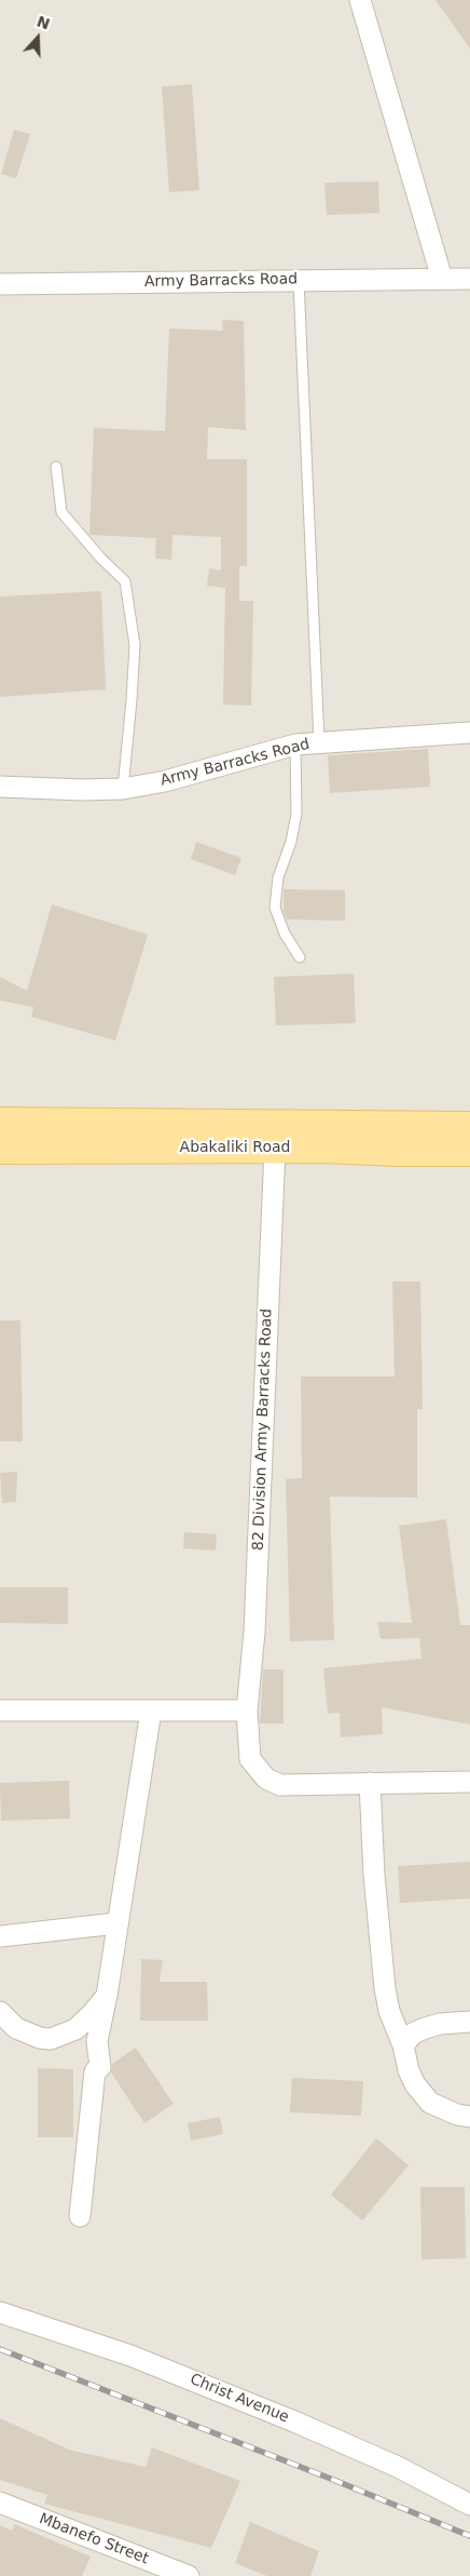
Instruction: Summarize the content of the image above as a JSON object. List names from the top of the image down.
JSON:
{
  "streets": {
    "main road": ["Abakaliki Road"],
    "street": [
      "Army Barracks Road",
      "82 Division Army Barracks Road",
      "Christ Avenue",
      "Mbanefo Street"
    ]
  },
  "crossings": [
    ["Abakaliki Road", "82 Division Army Barracks Road"]
  ],
  "north": "top"
}
